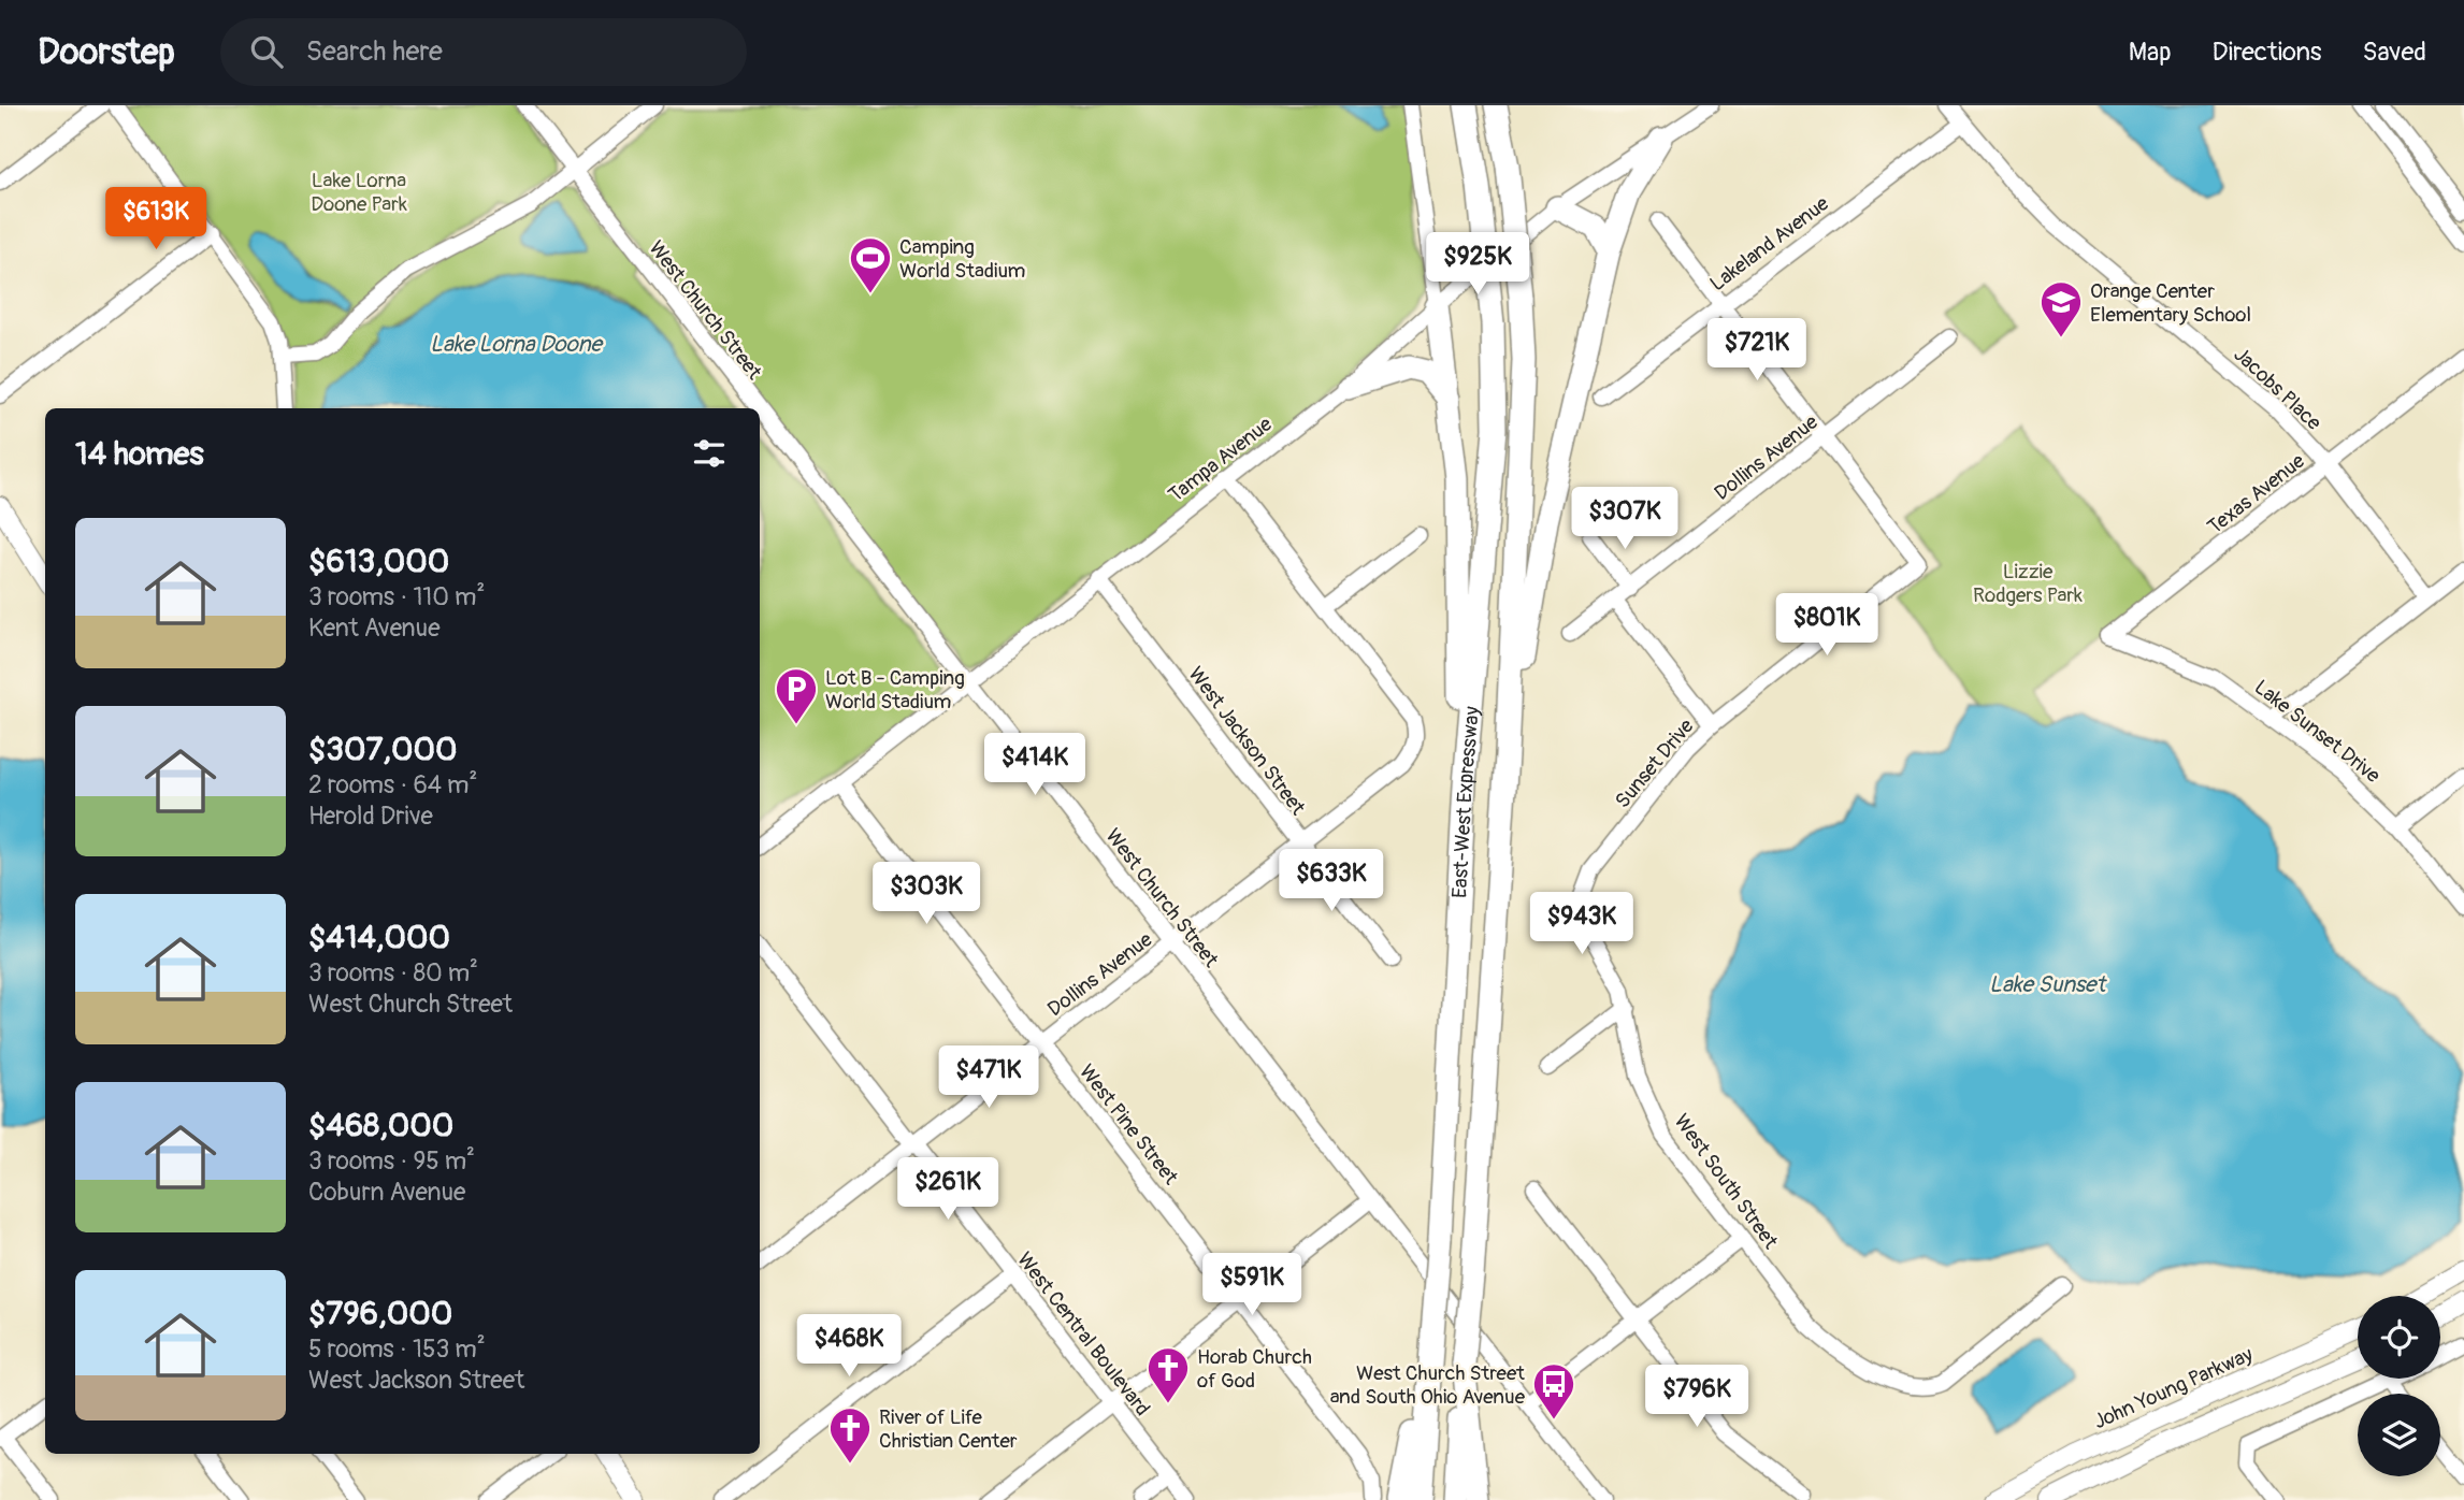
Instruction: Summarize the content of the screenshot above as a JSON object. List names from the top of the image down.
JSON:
{
  "streets": {
    "highway": ["East-West Expressway"],
    "main road": ["John Young Parkway"],
    "street": [
      "Lakeland Avenue",
      "West Church Street",
      "Jacobs Place",
      "Dollins Avenue",
      "Tampa Avenue",
      "Texas Avenue",
      "Lake Sunset Drive",
      "West Jackson Street",
      "Sunset Drive",
      "West Pine Street",
      "West South Street",
      "West Central Boulevard"
    ]
  },
  "crossings": [
    ["Lakeland Avenue", "Jacobs Place"],
    ["West Church Street", "Dollins Avenue"],
    ["West Church Street", "Tampa Avenue"],
    ["Jacobs Place", "Texas Avenue"],
    ["Dollins Avenue", "West Jackson Street"],
    ["Dollins Avenue", "Sunset Drive"],
    ["Dollins Avenue", "West Pine Street"],
    ["Dollins Avenue", "West Central Boulevard"],
    ["Tampa Avenue", "West Jackson Street"],
    ["Tampa Avenue", "West Pine Street"],
    ["Texas Avenue", "Lake Sunset Drive"],
    ["Sunset Drive", "West South Street"]
  ],
  "water": ["Lake Lorna Doone", "Lake Sunset"],
  "parks": ["Lake Lorna Doone Park", "Lizzie Rodgers Park"],
  "places": {
    "sports": ["Camping World Stadium"],
    "school or university": ["Orange Center Elementary School"],
    "parking": ["Lot B - Camping World Stadium"],
    "church": ["Horab Church of God", "River of Life Christian Center"],
    "bus stop": ["West Church Street and South Ohio Avenue"]
  },
  "page": {
    "header": "Doorstep",
    "search": "Search here",
    "nav": ["Map", "Directions", "Saved"],
    "price": [
      "$613K",
      "$925K",
      "$721K",
      "$307K",
      "$801K",
      "$414K",
      "$633K",
      "$303K",
      "$943K",
      "$471K",
      "$261K",
      "$591K",
      "$468K",
      "$796K"
    ],
    "heading": "14 homes",
    "list": [
      {
        "name": "$613,000",
        "note": "3 rooms · 110 m² · Kent Avenue"
      },
      {
        "name": "$307,000",
        "note": "2 rooms · 64 m² · Herold Drive"
      },
      {
        "name": "$414,000",
        "note": "3 rooms · 80 m² · West Church Street"
      },
      {
        "name": "$468,000",
        "note": "3 rooms · 95 m² · Coburn Avenue"
      },
      {
        "name": "$796,000",
        "note": "5 rooms · 153 m² · West Jackson Street"
      }
    ]
  }
}
